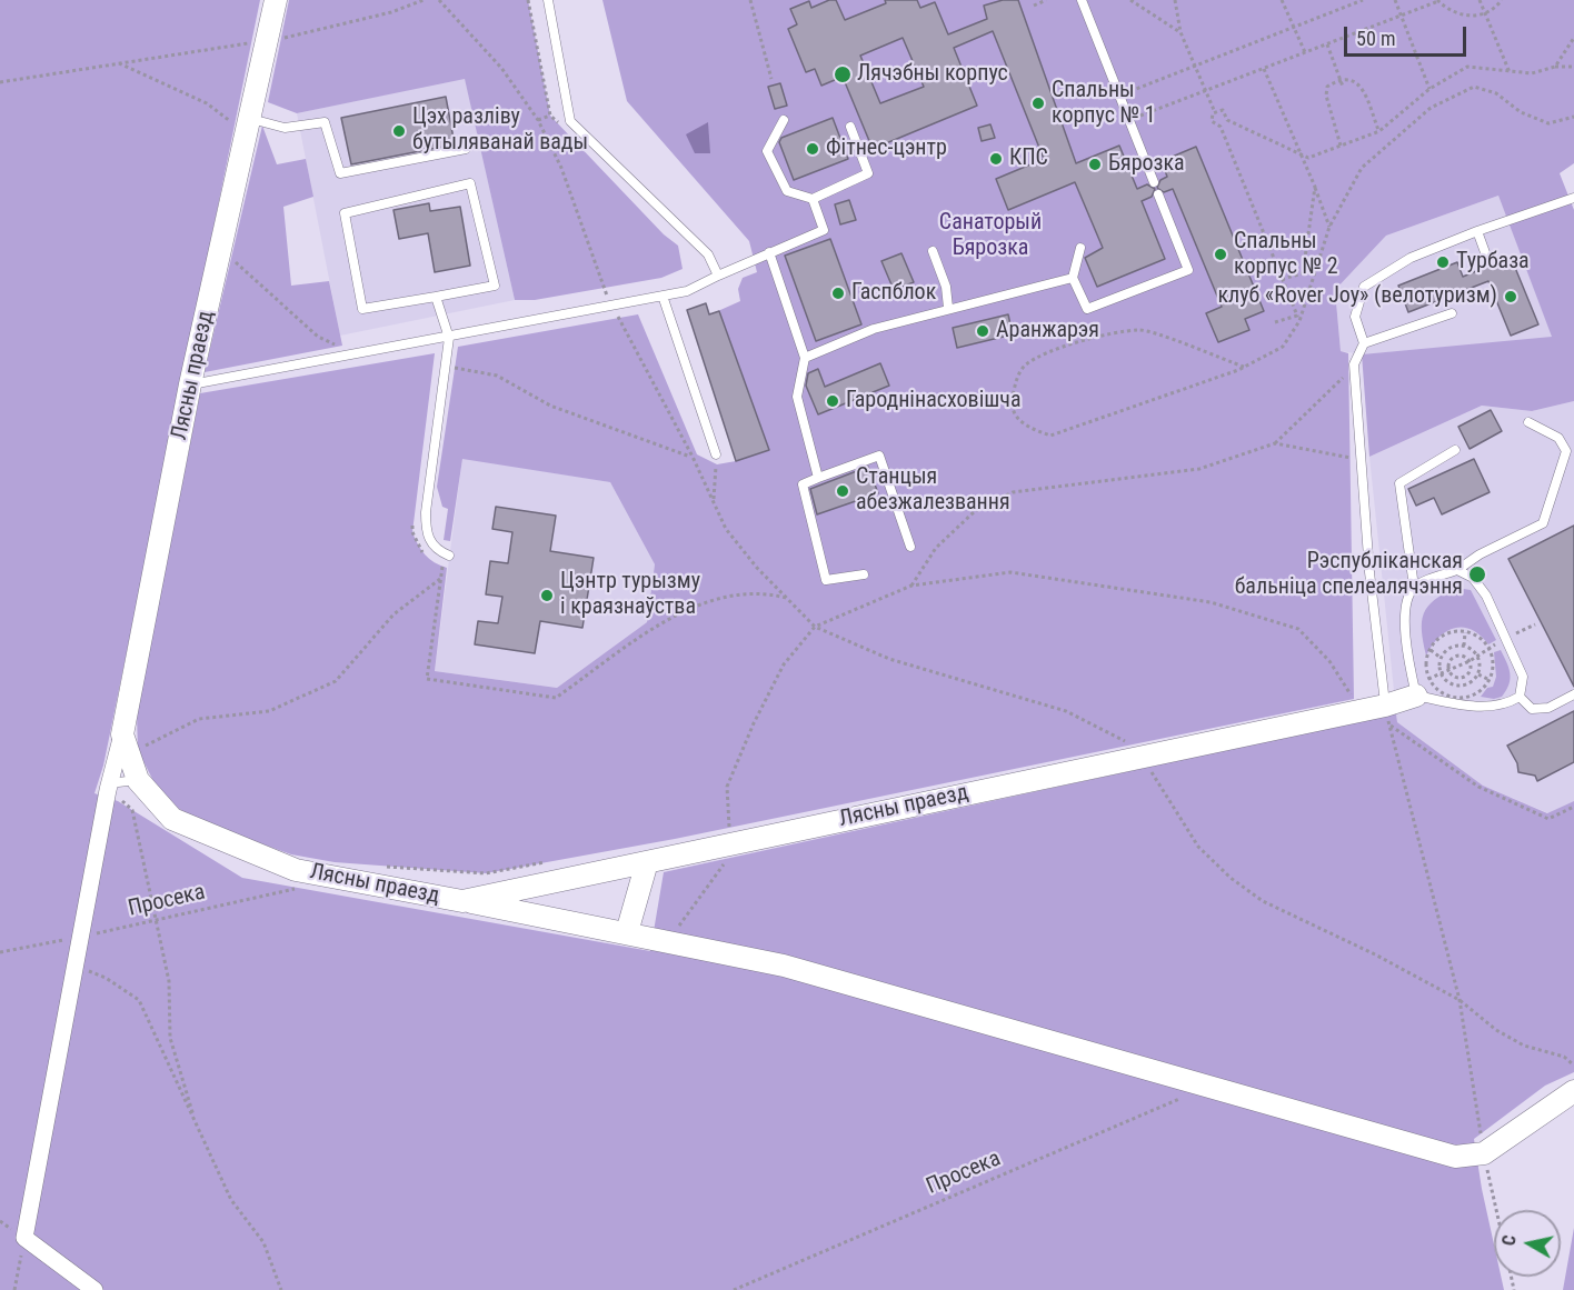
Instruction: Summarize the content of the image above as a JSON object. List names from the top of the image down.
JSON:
{
  "streets": {
    "street": ["Лясны праезд"],
    "path": ["Просека"]
  },
  "parks": ["Санаторый Бярозка"],
  "places": [
    "Лячэбны корпус",
    "Спальны корпус № 1",
    "Цэх разліву бутыляванай вады",
    "Фітнес-цэнтр",
    "КПС",
    "Бярозка",
    "Спальны корпус № 2",
    "Турбаза",
    "Гаспблок",
    "клуб «Rover Joy» (велотуризм)",
    "Аранжарэя",
    "Гароднінасховішча",
    "Станцыя абезжалезвання",
    "Рэспубліканская бальніца спелеалячэння",
    "Цэнтр турызму і краязнаўства"
  ],
  "scale_bar": "50 m",
  "north": "left"
}
